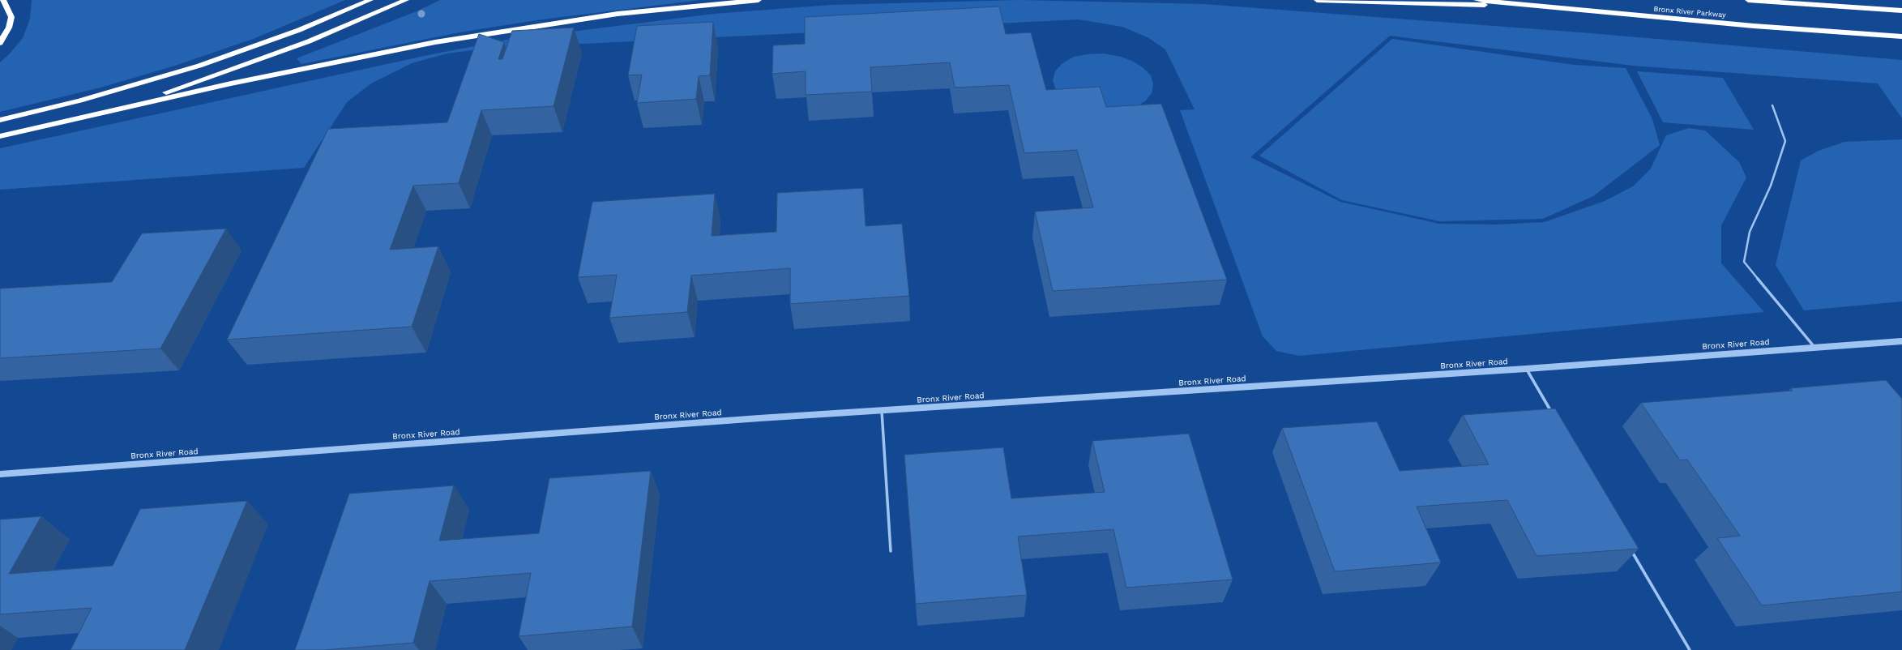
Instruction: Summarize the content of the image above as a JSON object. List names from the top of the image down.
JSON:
{
  "streets": {
    "highway": ["Bronx River Parkway"],
    "street": ["Bronx River Road"]
  }
}
